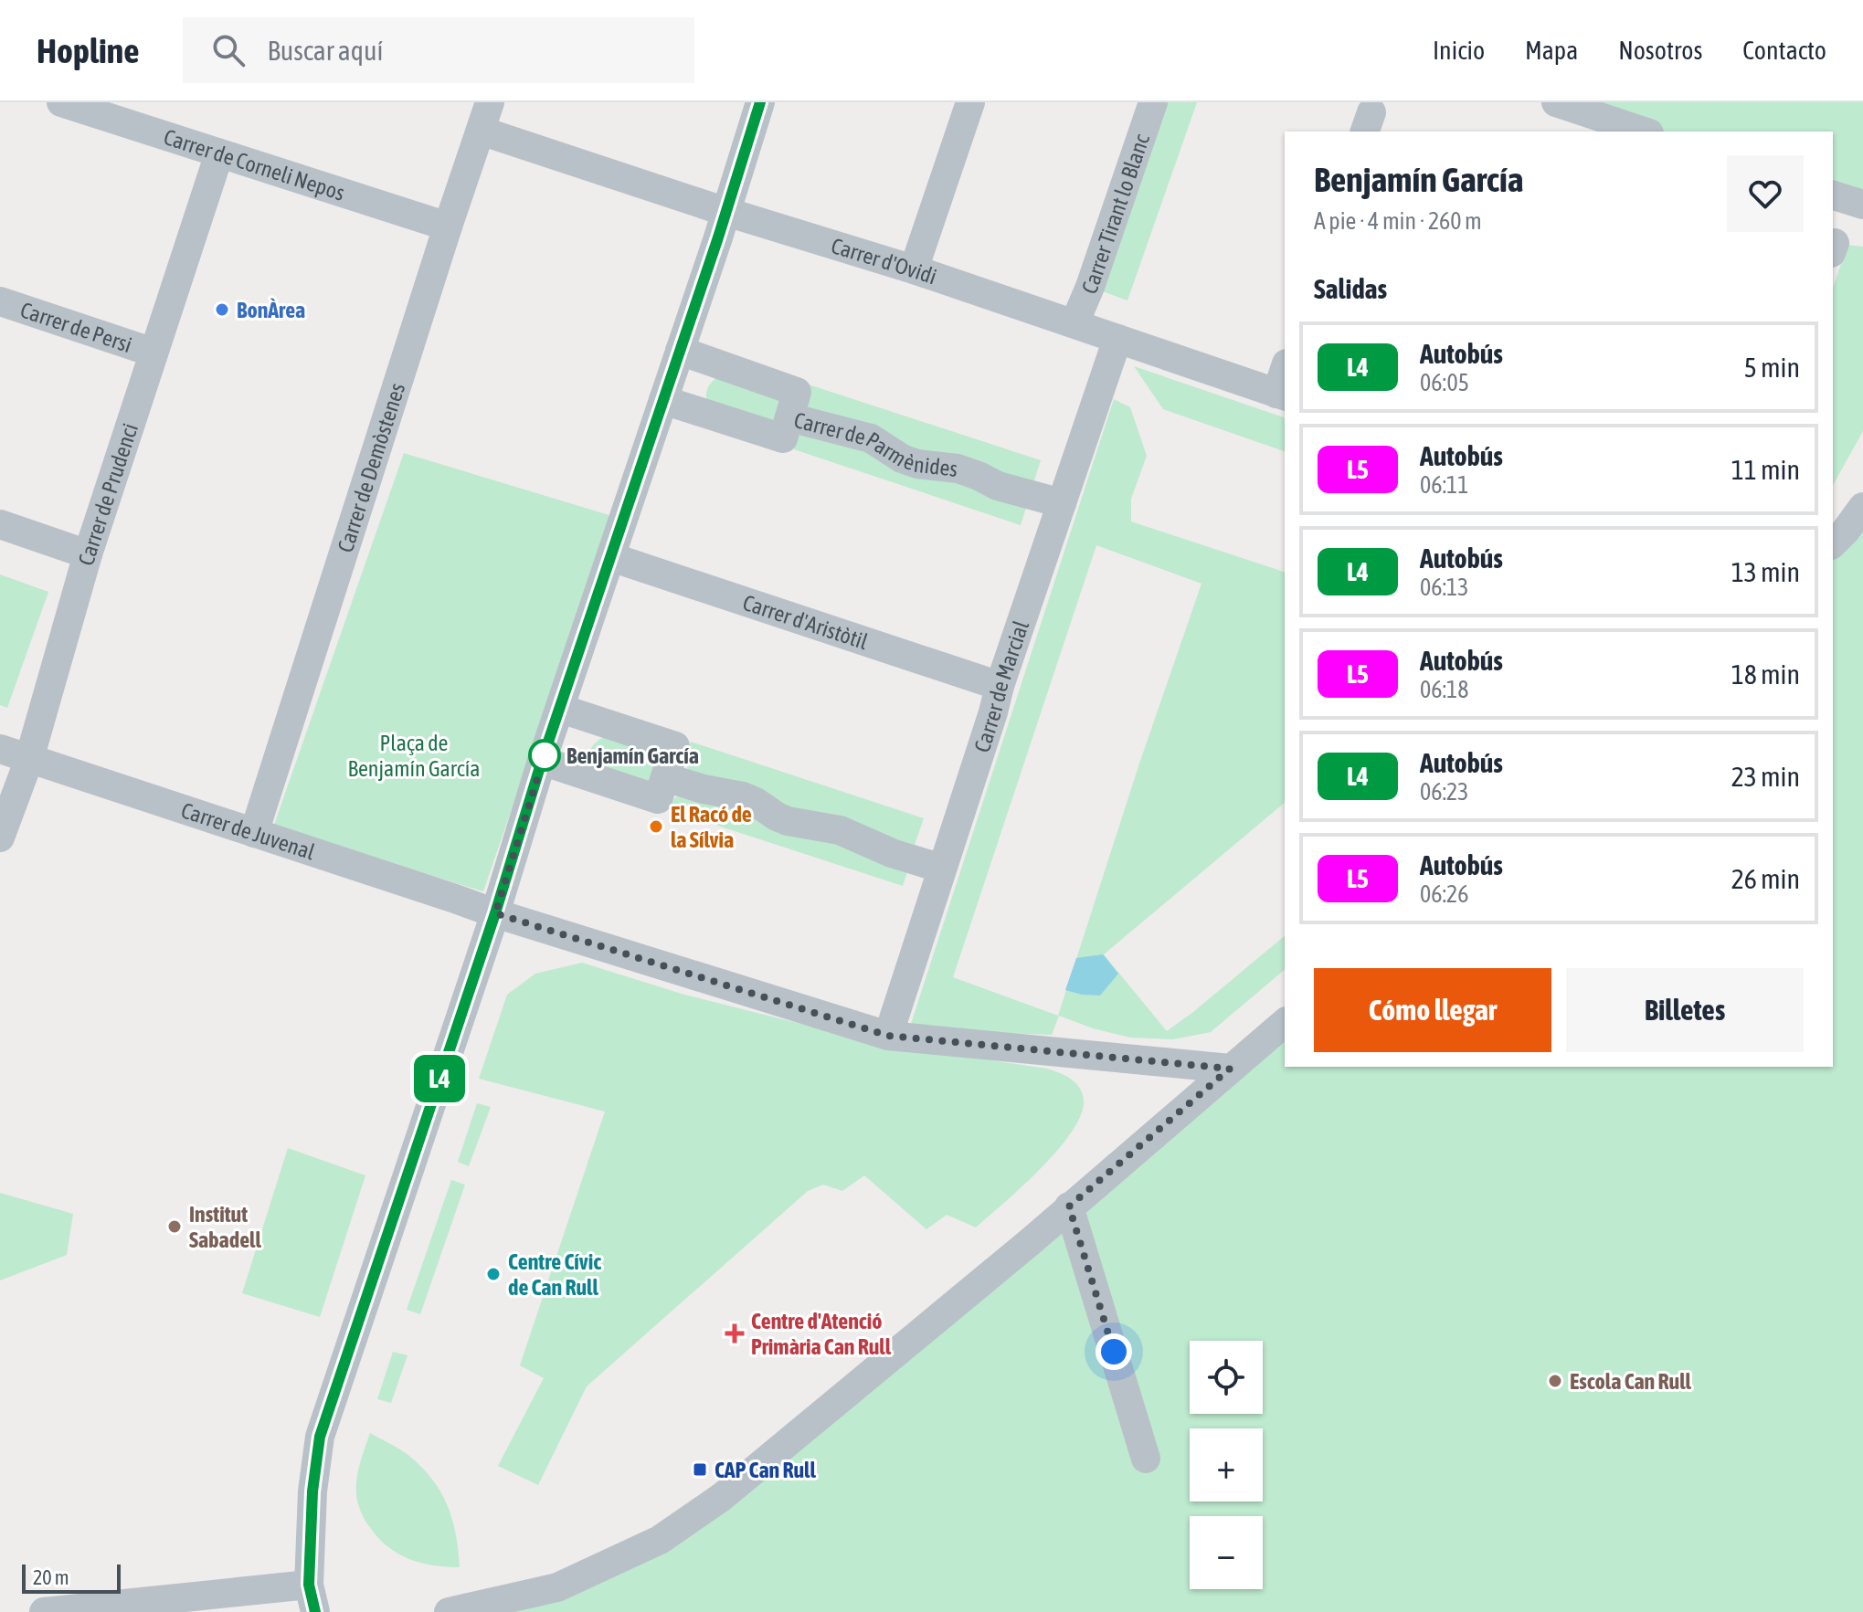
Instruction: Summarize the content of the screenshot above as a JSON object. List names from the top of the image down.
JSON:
{
  "streets": {
    "street": [
      "Carrer de Corneli Nepos",
      "Carrer Tirant lo Blanc",
      "Carrer d'Ovidi",
      "Carrer de Persi",
      "Carrer de Parmènides",
      "Carrer de Demòstenes",
      "Carrer de Prudenci",
      "Carrer d'Aristòtil",
      "Carrer de Marcial",
      "Carrer de Juvenal"
    ]
  },
  "crossings": [
    ["Carrer de Corneli Nepos", "Carrer de Demòstenes"],
    ["Carrer de Corneli Nepos", "Carrer de Prudenci"],
    ["Carrer Tirant lo Blanc", "Carrer d'Ovidi"],
    ["Carrer d'Ovidi", "Carrer de Demòstenes"],
    ["Carrer d'Ovidi", "Carrer de Marcial"],
    ["Carrer de Persi", "Carrer de Prudenci"],
    ["Carrer de Parmènides", "Carrer de Marcial"],
    ["Carrer de Demòstenes", "Carrer de Juvenal"],
    ["Carrer de Prudenci", "Carrer de Juvenal"],
    ["Carrer d'Aristòtil", "Carrer de Marcial"],
    ["Carrer de Marcial", "Carrer de Juvenal"]
  ],
  "parks": ["Plaça de Benjamín García"],
  "places": {
    "other": [
      "BonÀrea",
      "Benjamín García",
      "El Racó de la Sílvia",
      "Institut Sabadell",
      "Centre Cívic de Can Rull",
      "Escola Can Rull"
    ],
    "health": ["Centre d'Atenció Primària Can Rull"],
    "transit": ["CAP Can Rull"]
  },
  "lines": ["bus line L4"],
  "scale_bar": "20 m",
  "page": {
    "header": "Hopline",
    "search": "Buscar aquí",
    "nav": [
      "Inicio",
      "Mapa",
      "Nosotros",
      "Contacto"
    ],
    "on_map": "L4",
    "heading": [
      ["Benjamín García", "A pie · 4 min · 260 m"],
      "Salidas"
    ],
    "list": [
      {
        "mark": "L4",
        "name": "Autobús",
        "note": "06:05",
        "value": "5 min"
      },
      {
        "mark": "L5",
        "name": "Autobús",
        "note": "06:11",
        "value": "11 min"
      },
      {
        "mark": "L4",
        "name": "Autobús",
        "note": "06:13",
        "value": "13 min"
      },
      {
        "mark": "L5",
        "name": "Autobús",
        "note": "06:18",
        "value": "18 min"
      },
      {
        "mark": "L4",
        "name": "Autobús",
        "note": "06:23",
        "value": "23 min"
      },
      {
        "mark": "L5",
        "name": "Autobús",
        "note": "06:26",
        "value": "26 min"
      }
    ],
    "buttons": ["Cómo llegar", "Billetes"],
    "map_buttons": ["+", "−"],
    "scale": "20 m"
  }
}
